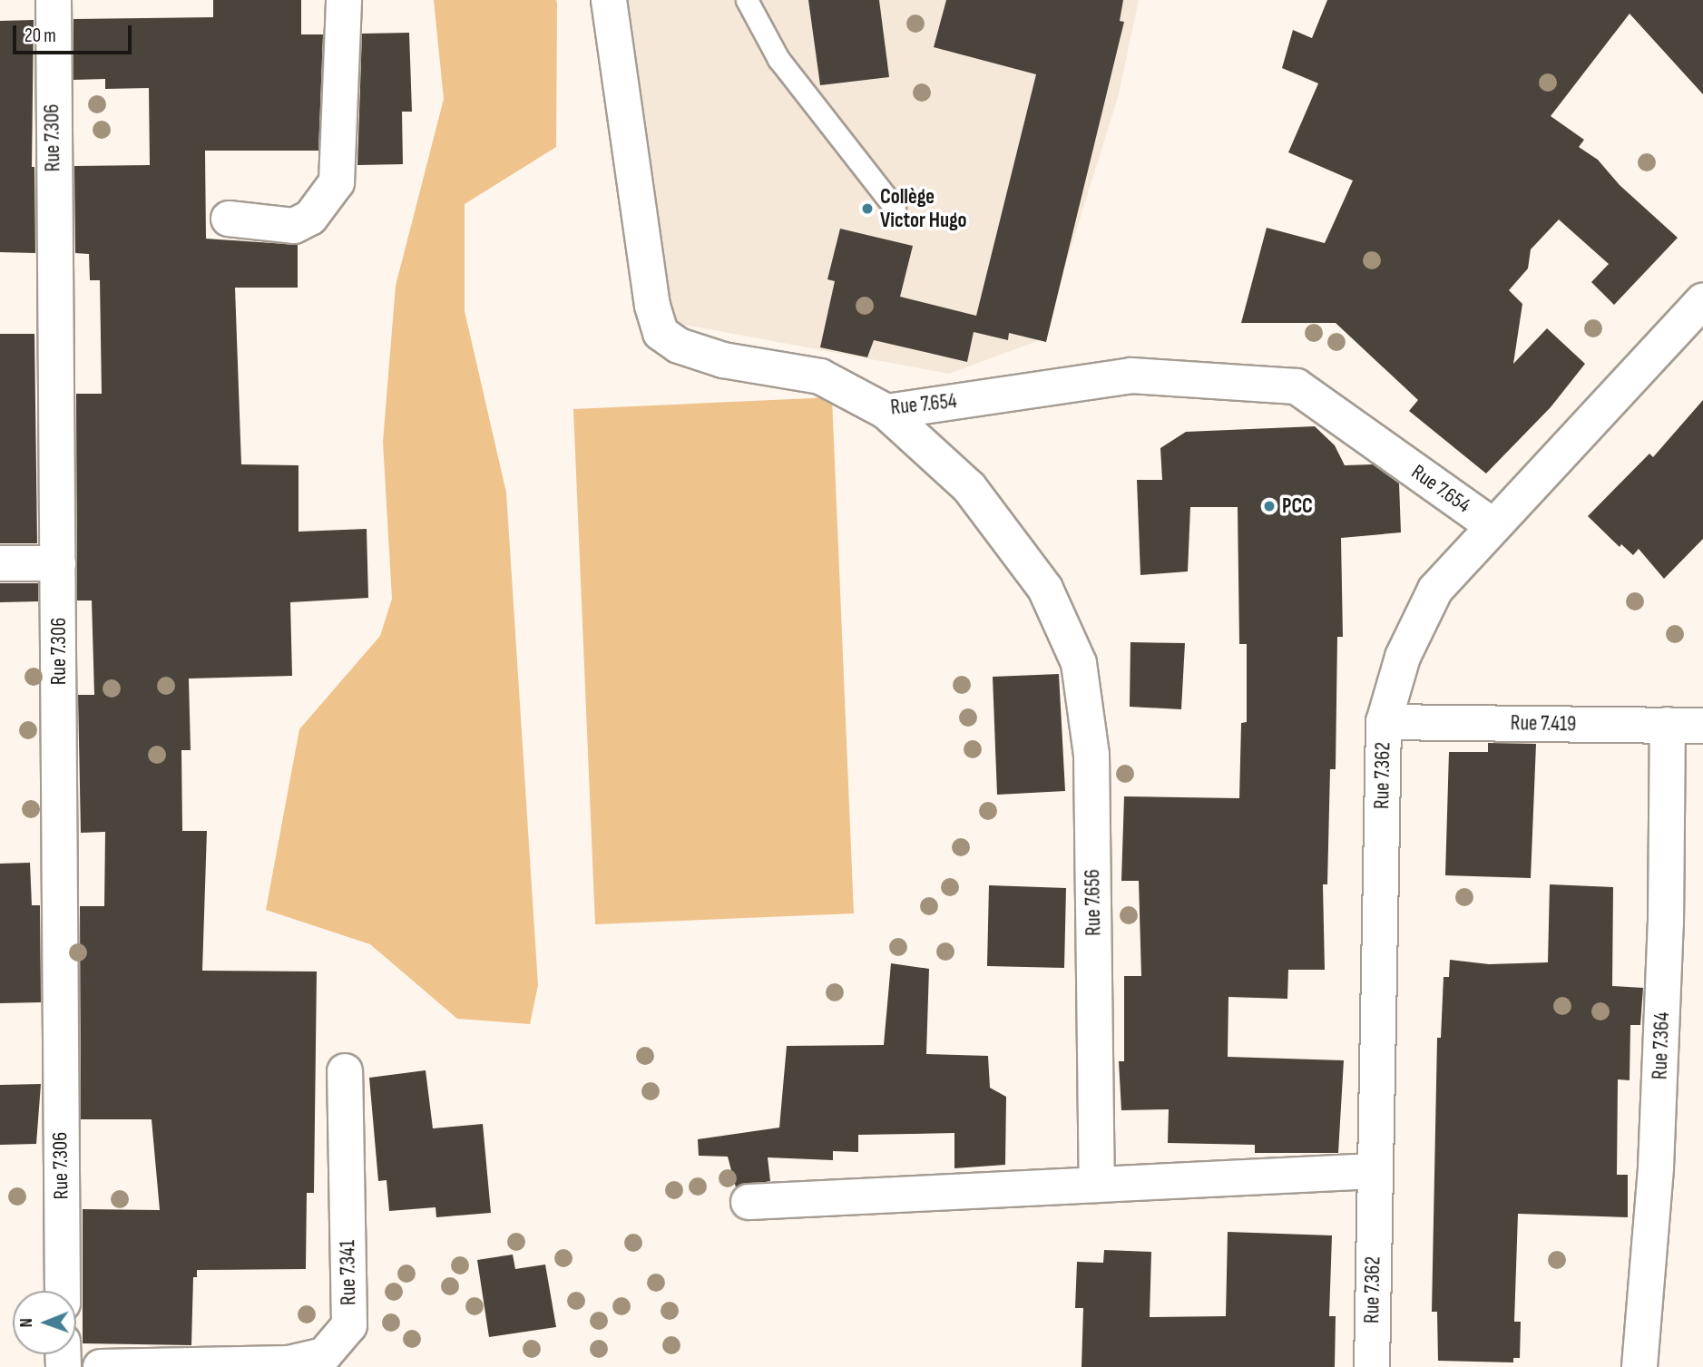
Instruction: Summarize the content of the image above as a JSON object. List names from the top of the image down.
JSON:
{
  "streets": {
    "street": [
      "Rue 7.306",
      "Rue 7.654",
      "Rue 7.419",
      "Rue 7.362",
      "Rue 7.656",
      "Rue 7.364",
      "Rue 7.341"
    ]
  },
  "crossings": [
    ["Rue 7.654", "Rue 7.362"],
    ["Rue 7.654", "Rue 7.656"],
    ["Rue 7.419", "Rue 7.362"],
    ["Rue 7.419", "Rue 7.364"]
  ],
  "places": ["Collège Victor Hugo", "PCC"],
  "scale_bar": "20 m",
  "north": "left"
}
